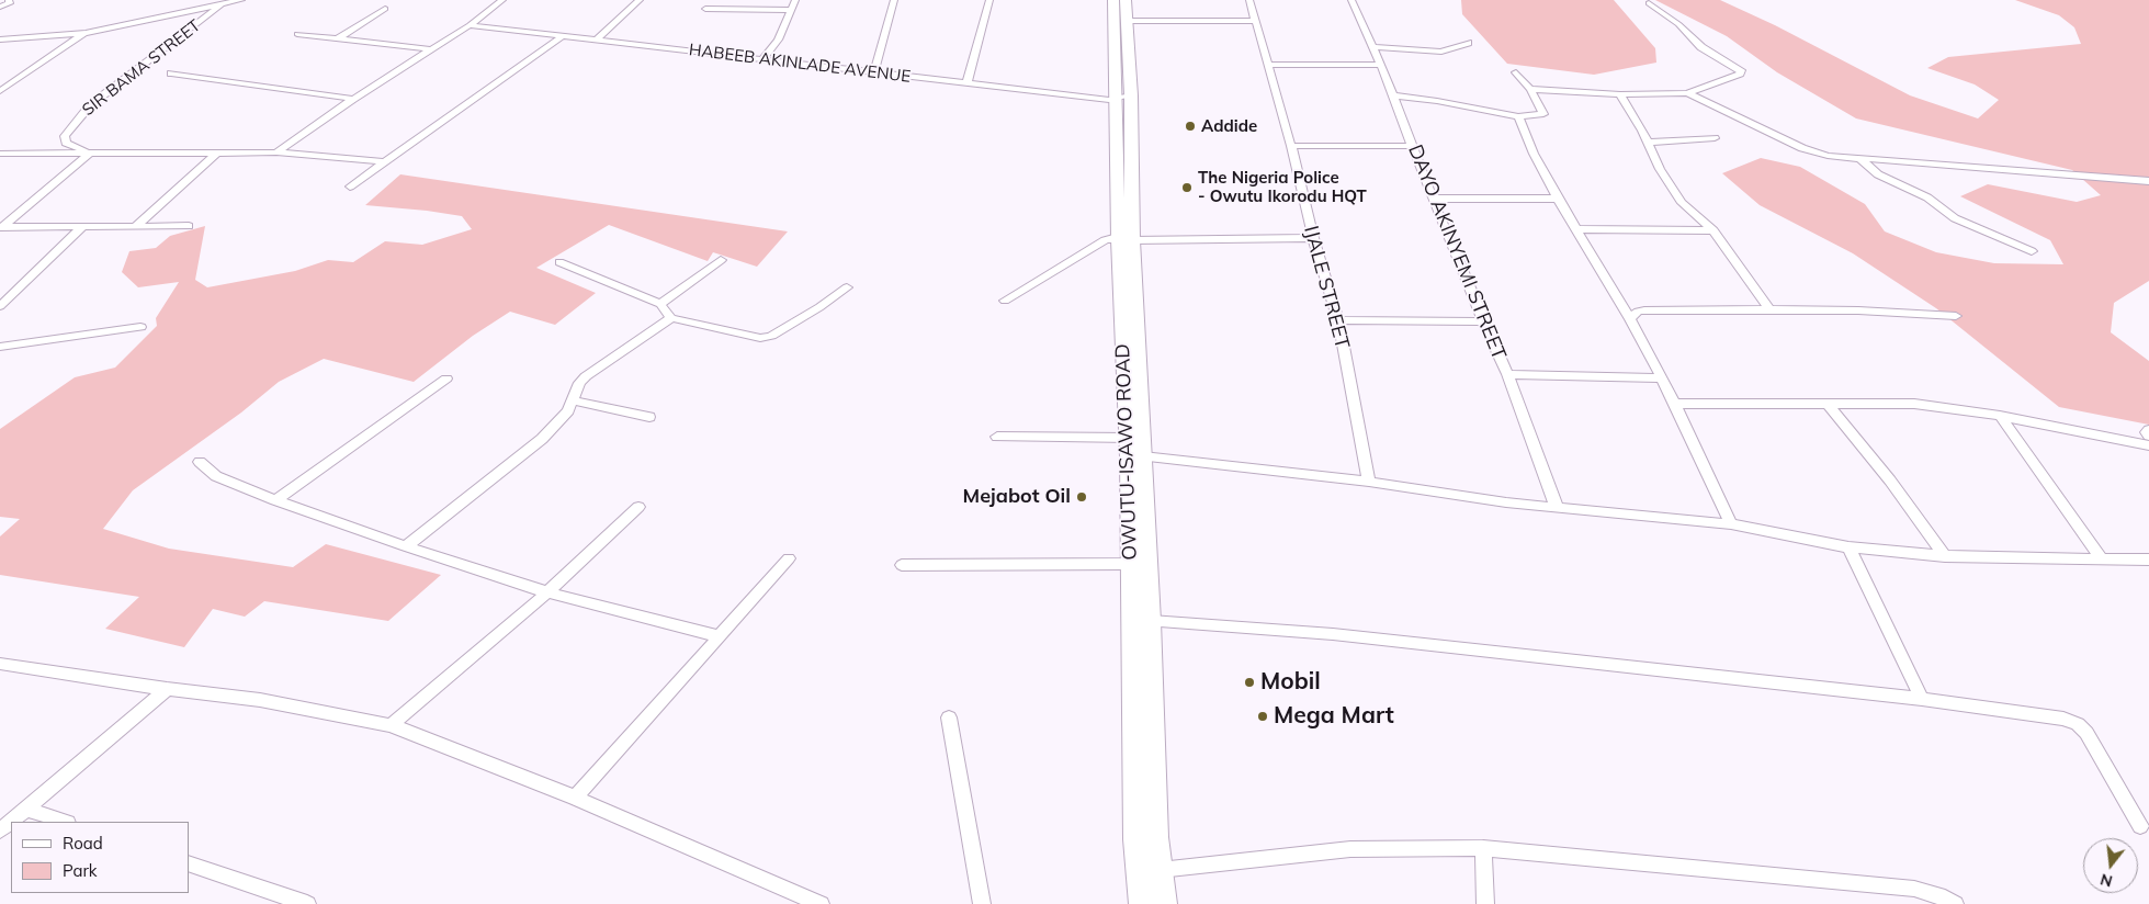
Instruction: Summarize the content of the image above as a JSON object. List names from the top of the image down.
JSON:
{
  "streets": {
    "street": [
      "HABEEB AKINLADE AVENUE",
      "SIR BAMA STREET",
      "DAYO AKINYEMI STREET",
      "IJALE STREET",
      "OWUTU-ISAWO ROAD"
    ]
  },
  "crossings": [
    ["HABEEB AKINLADE AVENUE", "OWUTU-ISAWO ROAD"]
  ],
  "places": [
    "Addide",
    "The Nigeria Police - Owutu Ikorodu HQT",
    "Mejabot Oil",
    "Mobil",
    "Mega Mart"
  ],
  "legend": ["Road", "Park"],
  "north": "bottom"
}
